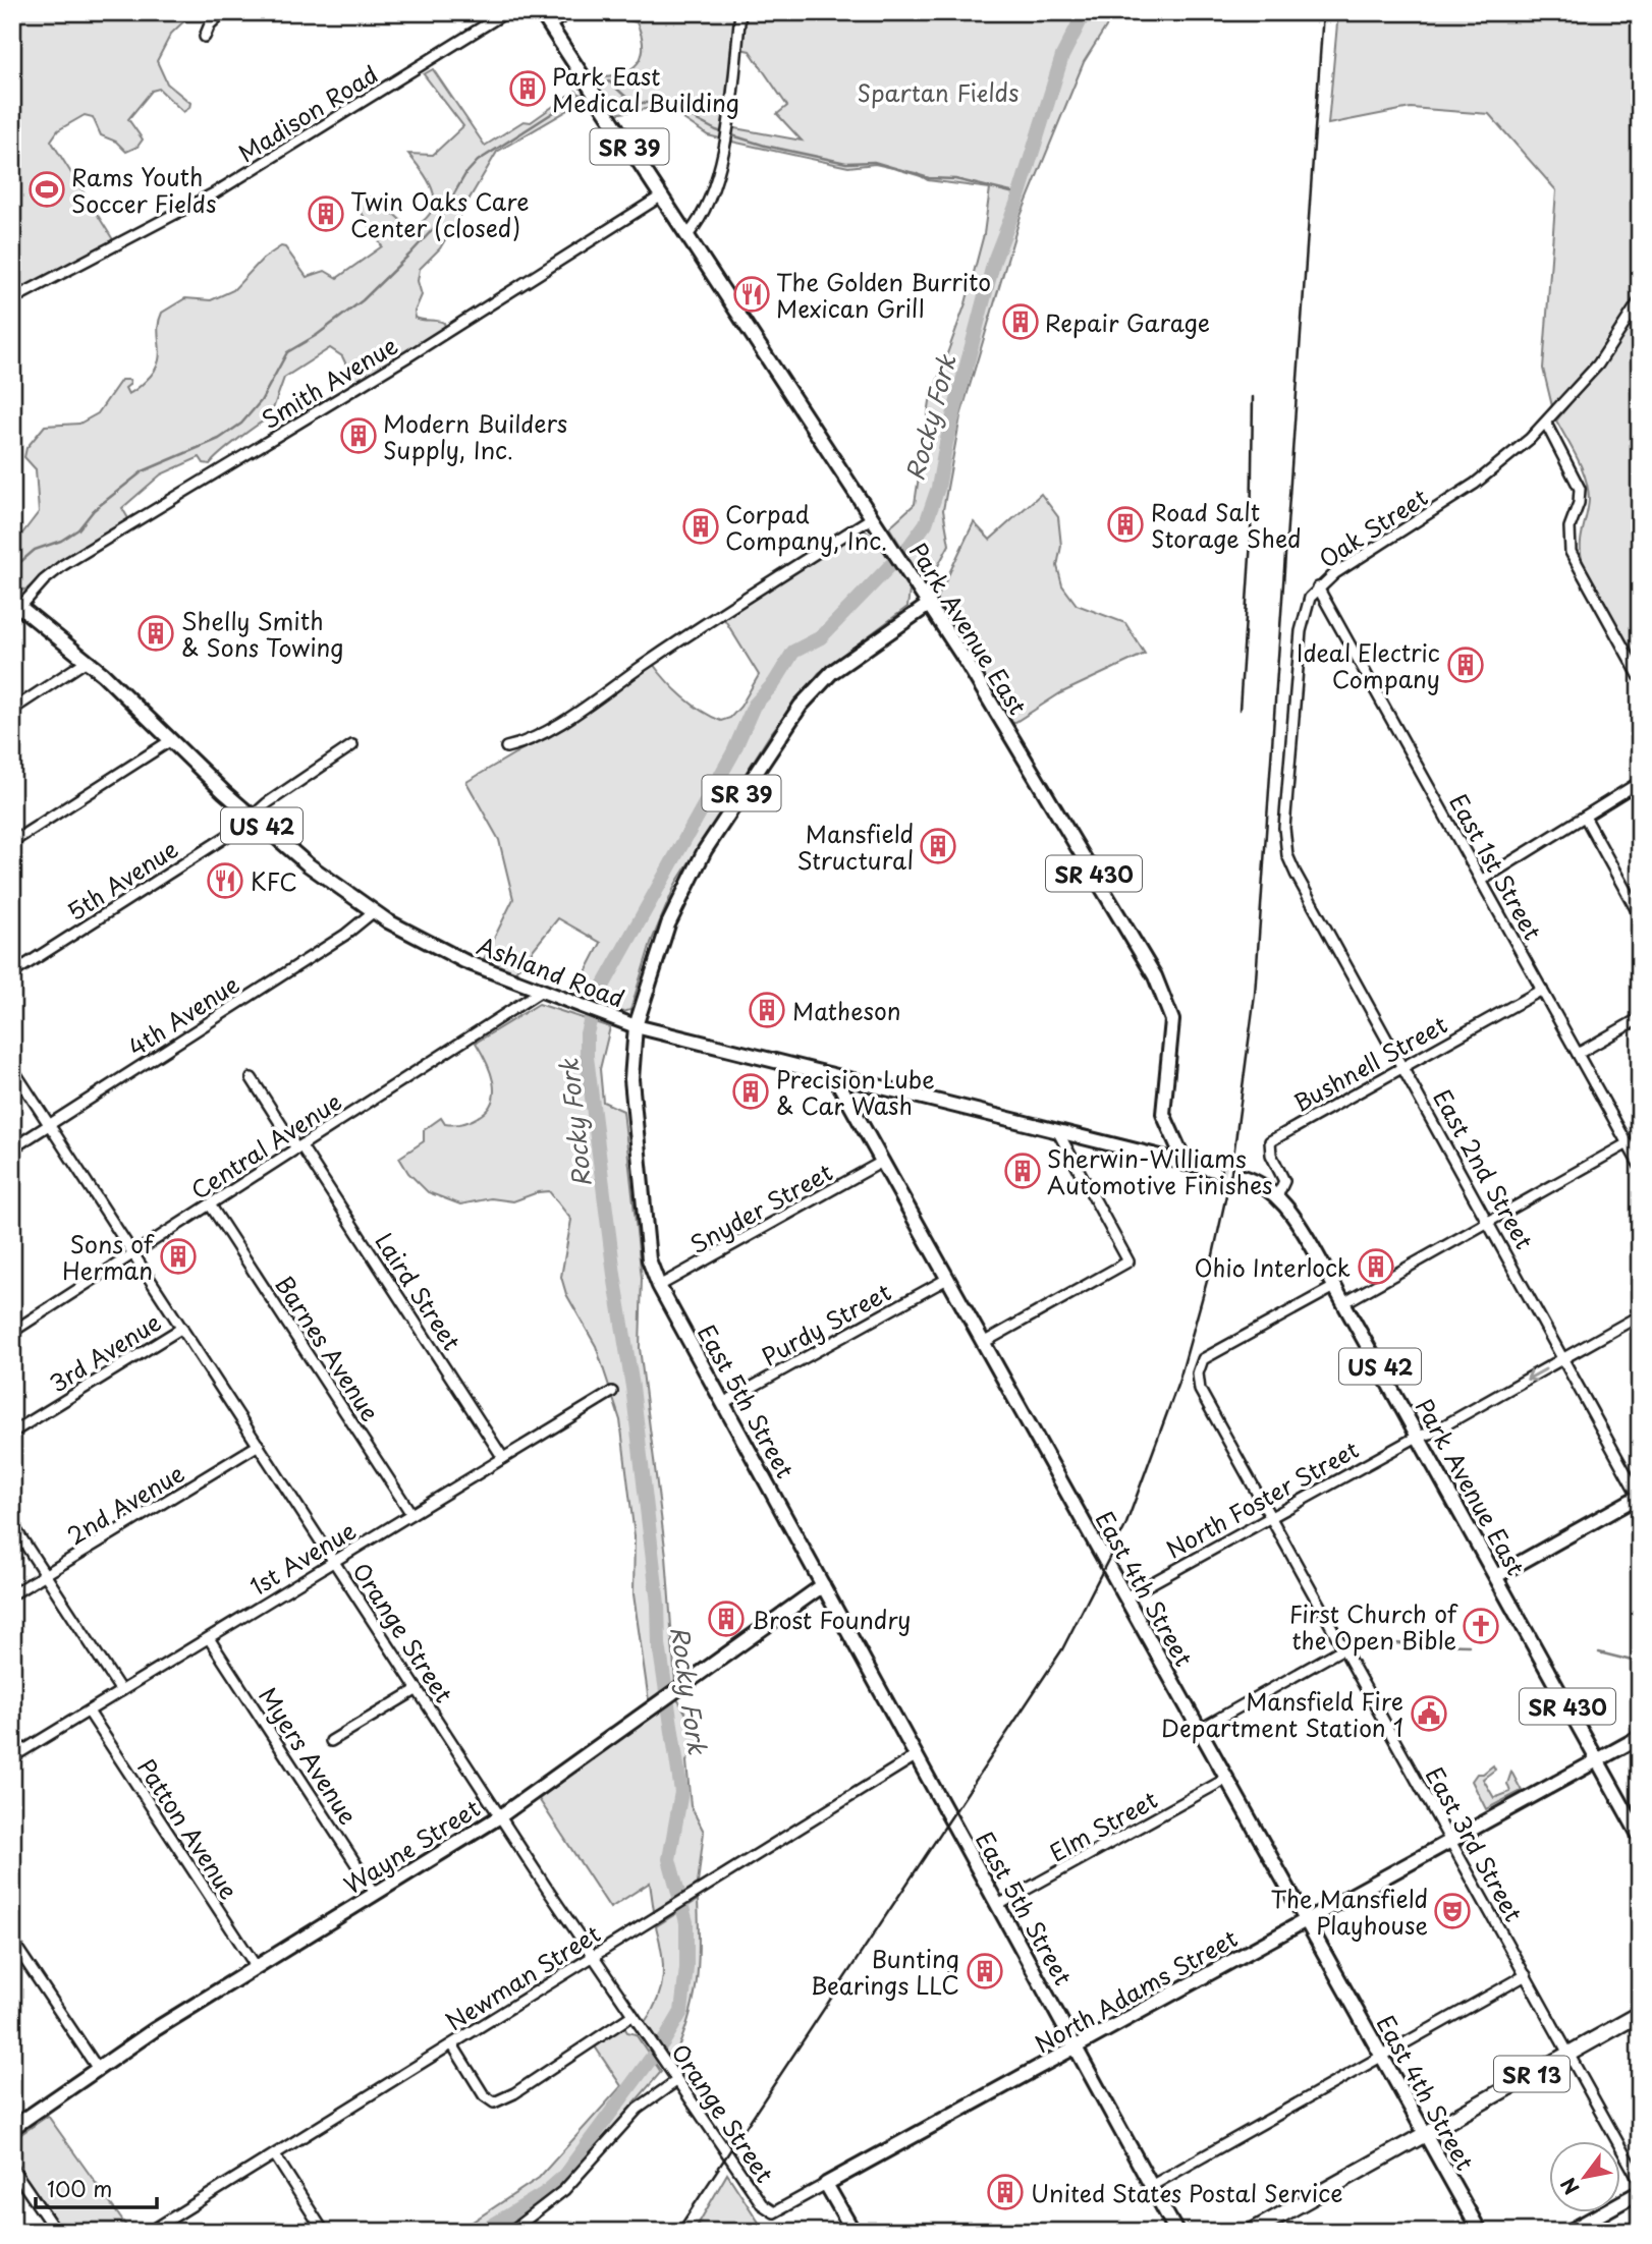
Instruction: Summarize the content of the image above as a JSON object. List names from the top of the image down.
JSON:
{
  "streets": {
    "highway": ["SR 13"],
    "main road": [
      "SR 39",
      "Park Avenue East",
      "US 42",
      "SR 430",
      "Ashland Road",
      "East 5th Street",
      "East 4th Street",
      "Wayne Street",
      "North Adams Street"
    ],
    "street": [
      "Madison Road",
      "Smith Avenue",
      "Oak Street",
      "East 1st Street",
      "5th Avenue",
      "4th Avenue",
      "Bushnell Street",
      "Central Avenue",
      "East 2nd Street",
      "Snyder Street",
      "Laird Street",
      "Purdy Street",
      "Barnes Avenue",
      "3rd Avenue",
      "North Foster Street",
      "2nd Avenue",
      "1st Avenue",
      "Orange Street",
      "Myers Avenue",
      "Elm Street",
      "Patton Avenue",
      "East 3rd Street",
      "Newman Street"
    ]
  },
  "crossings": [
    ["Smith Avenue", "Park Avenue East"],
    ["Smith Avenue", "Ashland Road"],
    ["Oak Street", "East 1st Street"],
    ["Oak Street", "East 2nd Street"],
    ["Park Avenue East", "US 42"],
    ["Park Avenue East", "Ashland Road"],
    ["Park Avenue East", "Bushnell Street"],
    ["Park Avenue East", "East 5th Street"],
    ["Park Avenue East", "North Foster Street"],
    ["Park Avenue East", "East 3rd Street"],
    ["Park Avenue East", "North Adams Street"],
    ["US 42", "Ashland Road"],
    ["East 1st Street", "Bushnell Street"],
    ["5th Avenue", "Ashland Road"],
    ["Ashland Road", "4th Avenue"],
    ["Ashland Road", "Central Avenue"],
    ["Ashland Road", "East 5th Street"],
    ["Ashland Road", "East 4th Street"],
    ["4th Avenue", "Orange Street"],
    ["Bushnell Street", "East 2nd Street"],
    ["Central Avenue", "Laird Street"],
    ["Central Avenue", "Barnes Avenue"],
    ["Central Avenue", "Orange Street"],
    ["East 2nd Street", "North Foster Street"],
    ["Snyder Street", "East 5th Street"],
    ["Snyder Street", "East 4th Street"],
    ["Laird Street", "1st Avenue"],
    ["Purdy Street", "East 5th Street"],
    ["Purdy Street", "East 4th Street"],
    ["Barnes Avenue", "1st Avenue"],
    ["3rd Avenue", "Orange Street"],
    ["East 5th Street", "Elm Street"],
    ["East 5th Street", "Wayne Street"],
    ["East 5th Street", "Newman Street"],
    ["East 5th Street", "North Adams Street"],
    ["North Foster Street", "East 4th Street"],
    ["North Foster Street", "East 3rd Street"],
    ["2nd Avenue", "Orange Street"],
    ["1st Avenue", "Orange Street"],
    ["1st Avenue", "Myers Avenue"],
    ["1st Avenue", "Patton Avenue"],
    ["East 4th Street", "Elm Street"],
    ["East 4th Street", "North Adams Street"],
    ["East 4th Street", "SR 13"],
    ["Orange Street", "Wayne Street"],
    ["Orange Street", "Newman Street"],
    ["Orange Street", "North Adams Street"],
    ["Myers Avenue", "Wayne Street"],
    ["Patton Avenue", "Wayne Street"],
    ["East 3rd Street", "North Adams Street"],
    ["East 3rd Street", "SR 13"]
  ],
  "water": ["Rocky Fork"],
  "parks": ["Spartan Fields"],
  "places": {
    "building": [
      "Park East Medical Building",
      "Twin Oaks Care Center (closed)",
      "Repair Garage",
      "Modern Builders Supply, Inc.",
      "Road Salt Storage Shed",
      "Corpad Company, Inc.",
      "Shelly Smith & Sons Towing",
      "Ideal Electric Company",
      "Mansfield Structural",
      "Matheson",
      "Precision Lube & Car Wash",
      "Sherwin-Williams Automotive Finishes",
      "Sons of Herman",
      "Ohio Interlock",
      "Brost Foundry",
      "Bunting Bearings LLC",
      "United States Postal Service"
    ],
    "sports": ["Rams Youth Soccer Fields"],
    "restaurant": ["The Golden Burrito Mexican Grill", "KFC"],
    "church": ["First Church of the Open Bible"],
    "public building": ["Mansfield Fire Department Station 1"],
    "theatre": ["The Mansfield Playhouse"]
  },
  "scale_bar": "100 m",
  "north": "bottom left"
}
